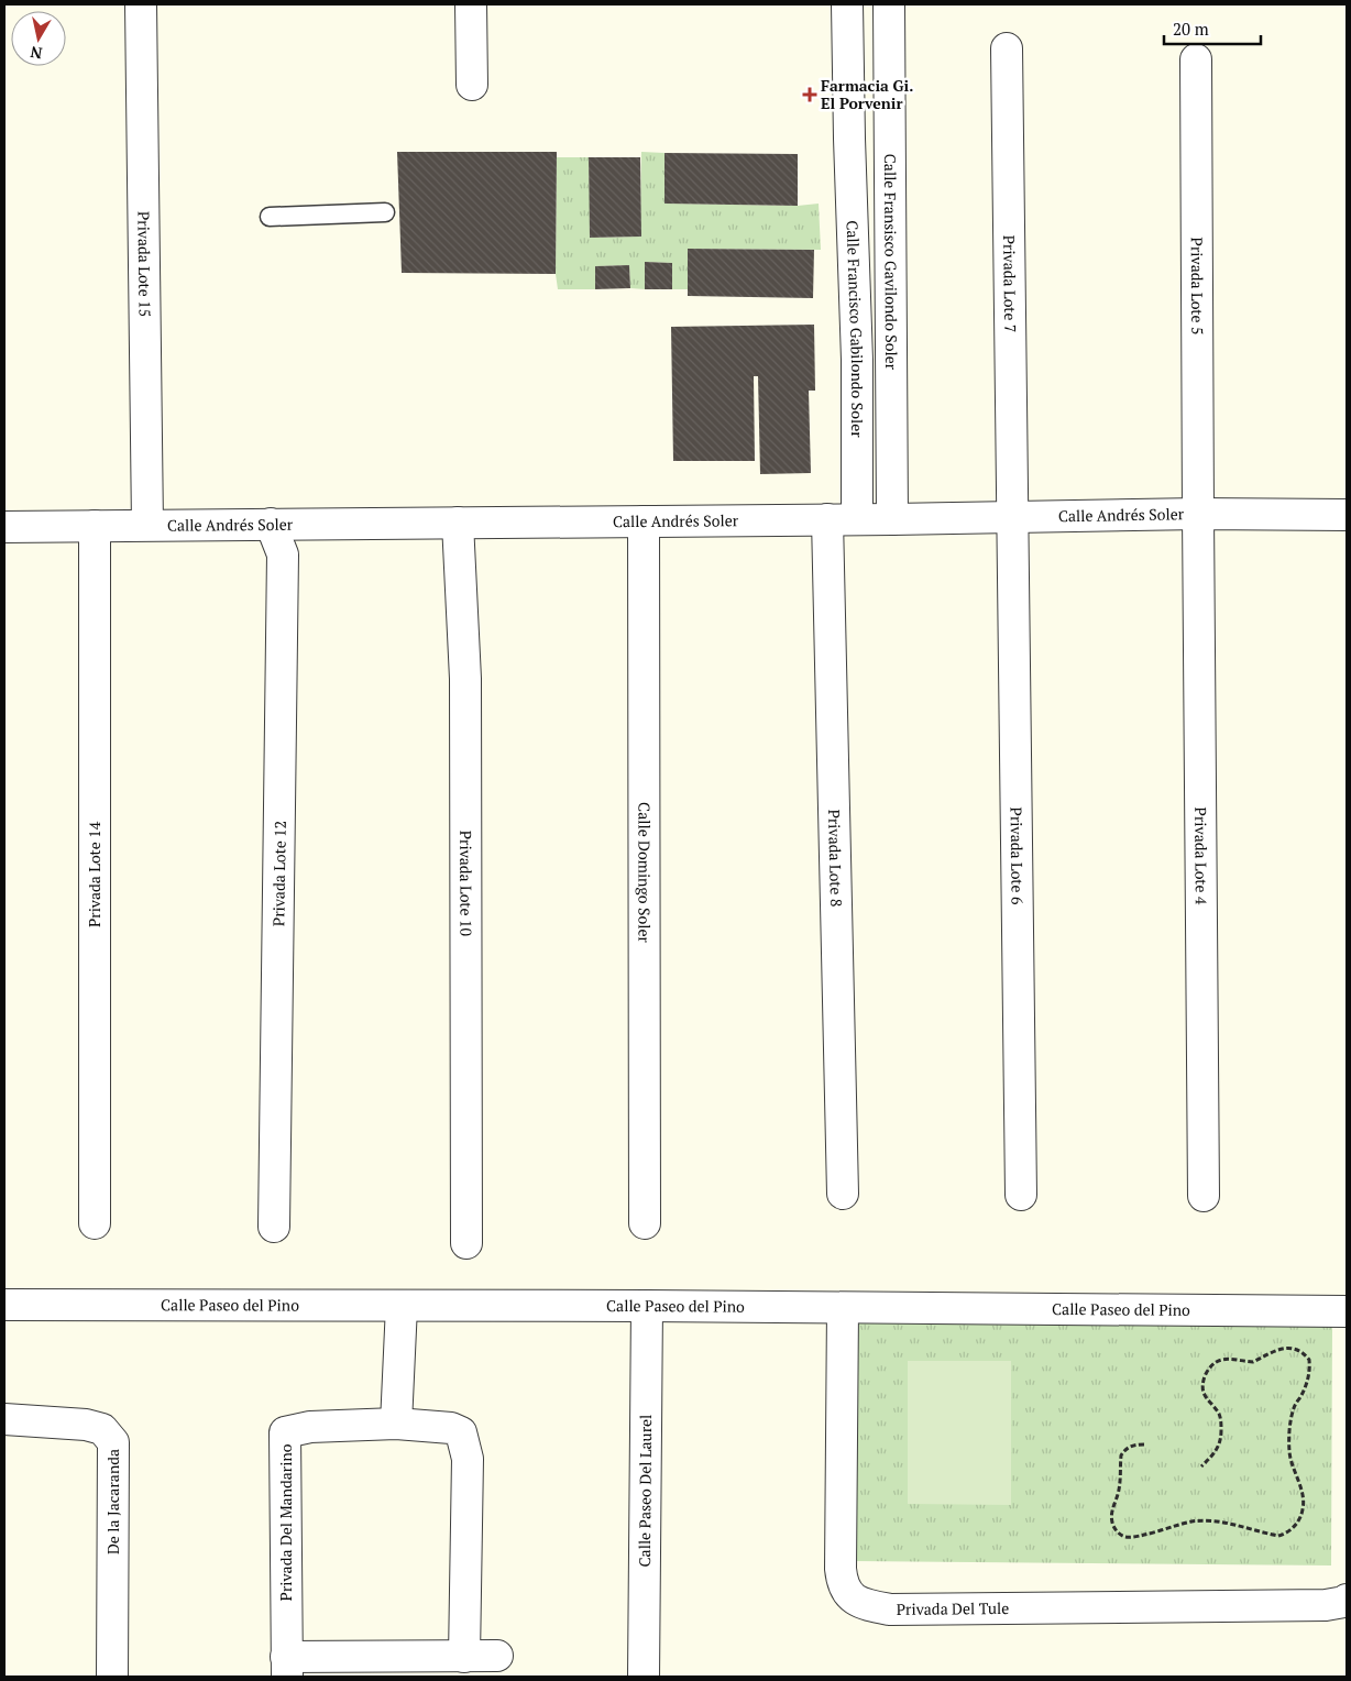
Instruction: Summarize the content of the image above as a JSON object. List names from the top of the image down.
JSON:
{
  "streets": {
    "street": [
      "Calle Fransisco Gavilondo Soler",
      "Privada Lote 15",
      "Privada Lote 7",
      "Privada Lote 5",
      "Calle Francisco Gabilondo Soler",
      "Calle Andrés Soler",
      "Privada Lote 4",
      "Privada Lote 6",
      "Privada Lote 8",
      "Calle Domingo Soler",
      "Privada Lote 12",
      "Privada Lote 14",
      "Privada Lote 10",
      "Calle Paseo del Pino",
      "Calle Paseo Del Laurel",
      "De la Jacaranda",
      "Privada Del Mandarino",
      "Privada Del Tule"
    ]
  },
  "crossings": [
    ["Calle Fransisco Gavilondo Soler", "Calle Andrés Soler"],
    ["Privada Lote 15", "Calle Andrés Soler"],
    ["Privada Lote 7", "Calle Andrés Soler"],
    ["Privada Lote 7", "Privada Lote 6"],
    ["Privada Lote 5", "Calle Andrés Soler"],
    ["Privada Lote 5", "Privada Lote 4"],
    ["Calle Francisco Gabilondo Soler", "Calle Andrés Soler"],
    ["Calle Andrés Soler", "Privada Lote 4"],
    ["Calle Andrés Soler", "Privada Lote 6"],
    ["Calle Andrés Soler", "Privada Lote 8"],
    ["Calle Andrés Soler", "Calle Domingo Soler"],
    ["Calle Andrés Soler", "Privada Lote 12"],
    ["Calle Andrés Soler", "Privada Lote 14"],
    ["Calle Andrés Soler", "Privada Lote 10"],
    ["Calle Paseo del Pino", "Calle Paseo Del Laurel"],
    ["Calle Paseo del Pino", "Privada Del Tule"]
  ],
  "places": {
    "health": ["Farmacia Gi. El Porvenir"]
  },
  "scale_bar": "20 m",
  "north": "bottom"
}
